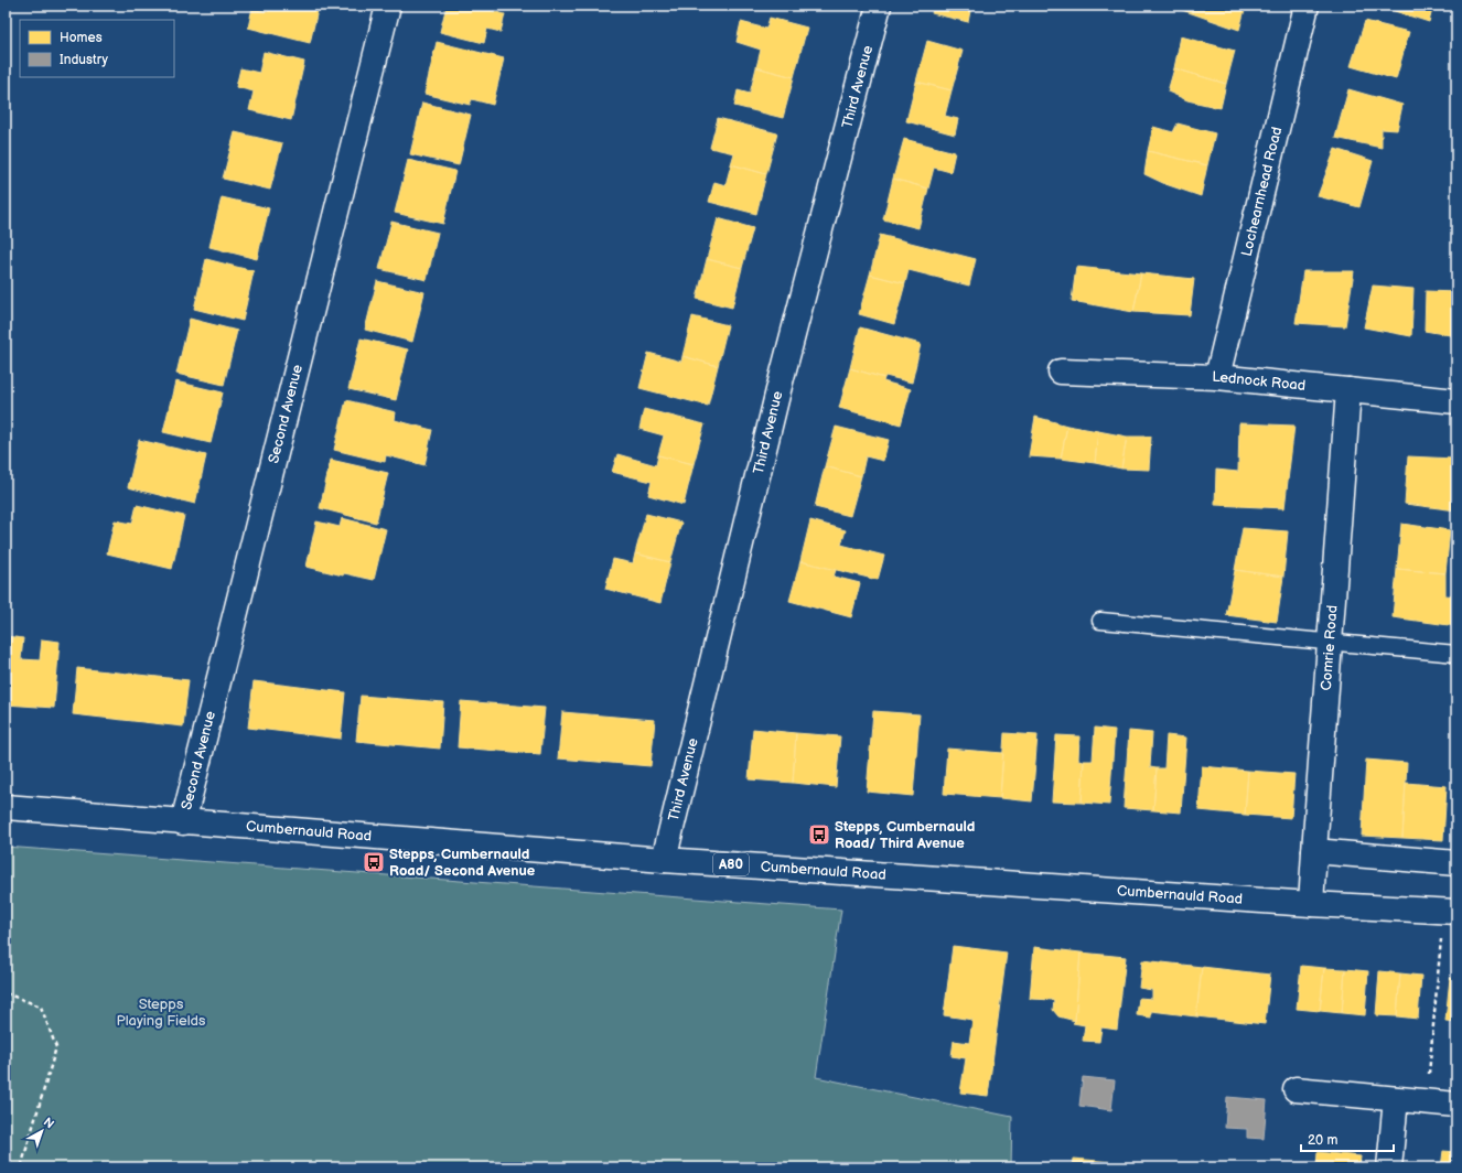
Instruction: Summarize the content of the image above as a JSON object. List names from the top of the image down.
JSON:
{
  "streets": {
    "street": [
      "Third Avenue",
      "Lochearnhead Road",
      "Lednock Road",
      "Second Avenue",
      "Comrie Road",
      "Cumbernauld Road",
      "A80"
    ]
  },
  "crossings": [
    ["Third Avenue", "Cumbernauld Road"],
    ["Lochearnhead Road", "Lednock Road"],
    ["Lednock Road", "Comrie Road"],
    ["Second Avenue", "Cumbernauld Road"],
    ["Comrie Road", "Cumbernauld Road"]
  ],
  "parks": ["Stepps Playing Fields"],
  "places": {
    "bus stop": ["Stepps, Cumbernauld Road/ Third Avenue", "Stepps, Cumbernauld Road/ Second Avenue"]
  },
  "legend": ["Homes", "Industry"],
  "scale_bar": "20 m",
  "north": "top right"
}
